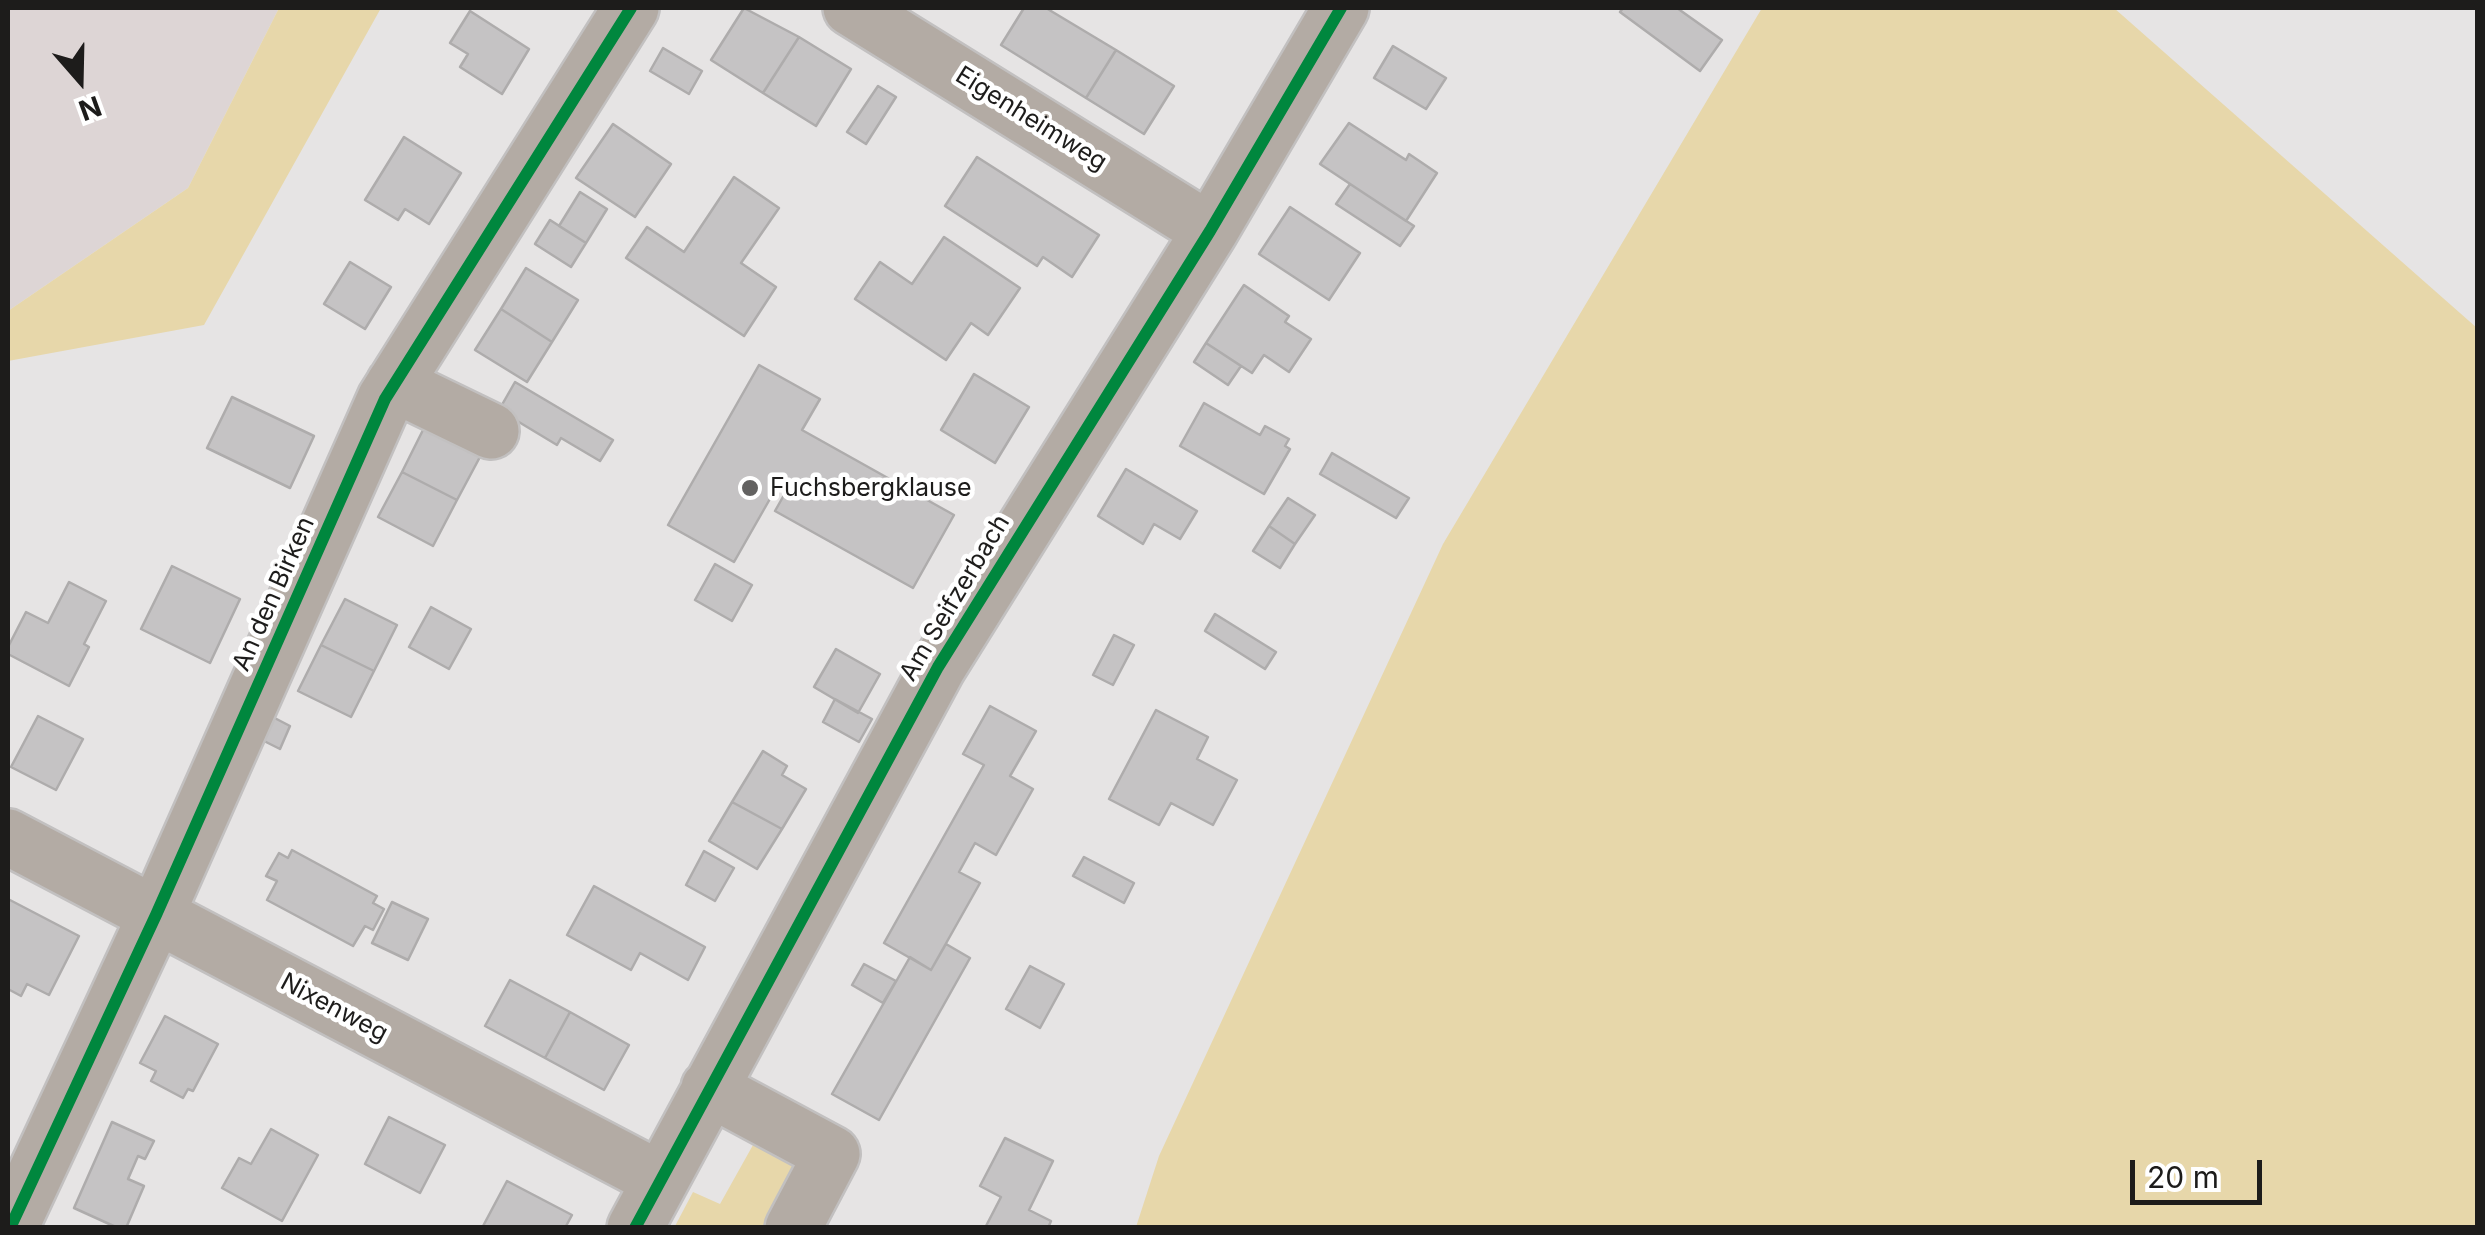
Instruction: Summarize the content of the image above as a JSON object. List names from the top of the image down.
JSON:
{
  "streets": {
    "street": [
      "Eigenheimweg",
      "An den Birken",
      "Am Seifzerbach",
      "Nixenweg"
    ]
  },
  "crossings": [
    ["Eigenheimweg", "Am Seifzerbach"],
    ["An den Birken", "Nixenweg"],
    ["Am Seifzerbach", "Nixenweg"]
  ],
  "places": ["Fuchsbergklause"],
  "scale_bar": "20 m",
  "north": "bottom"
}
